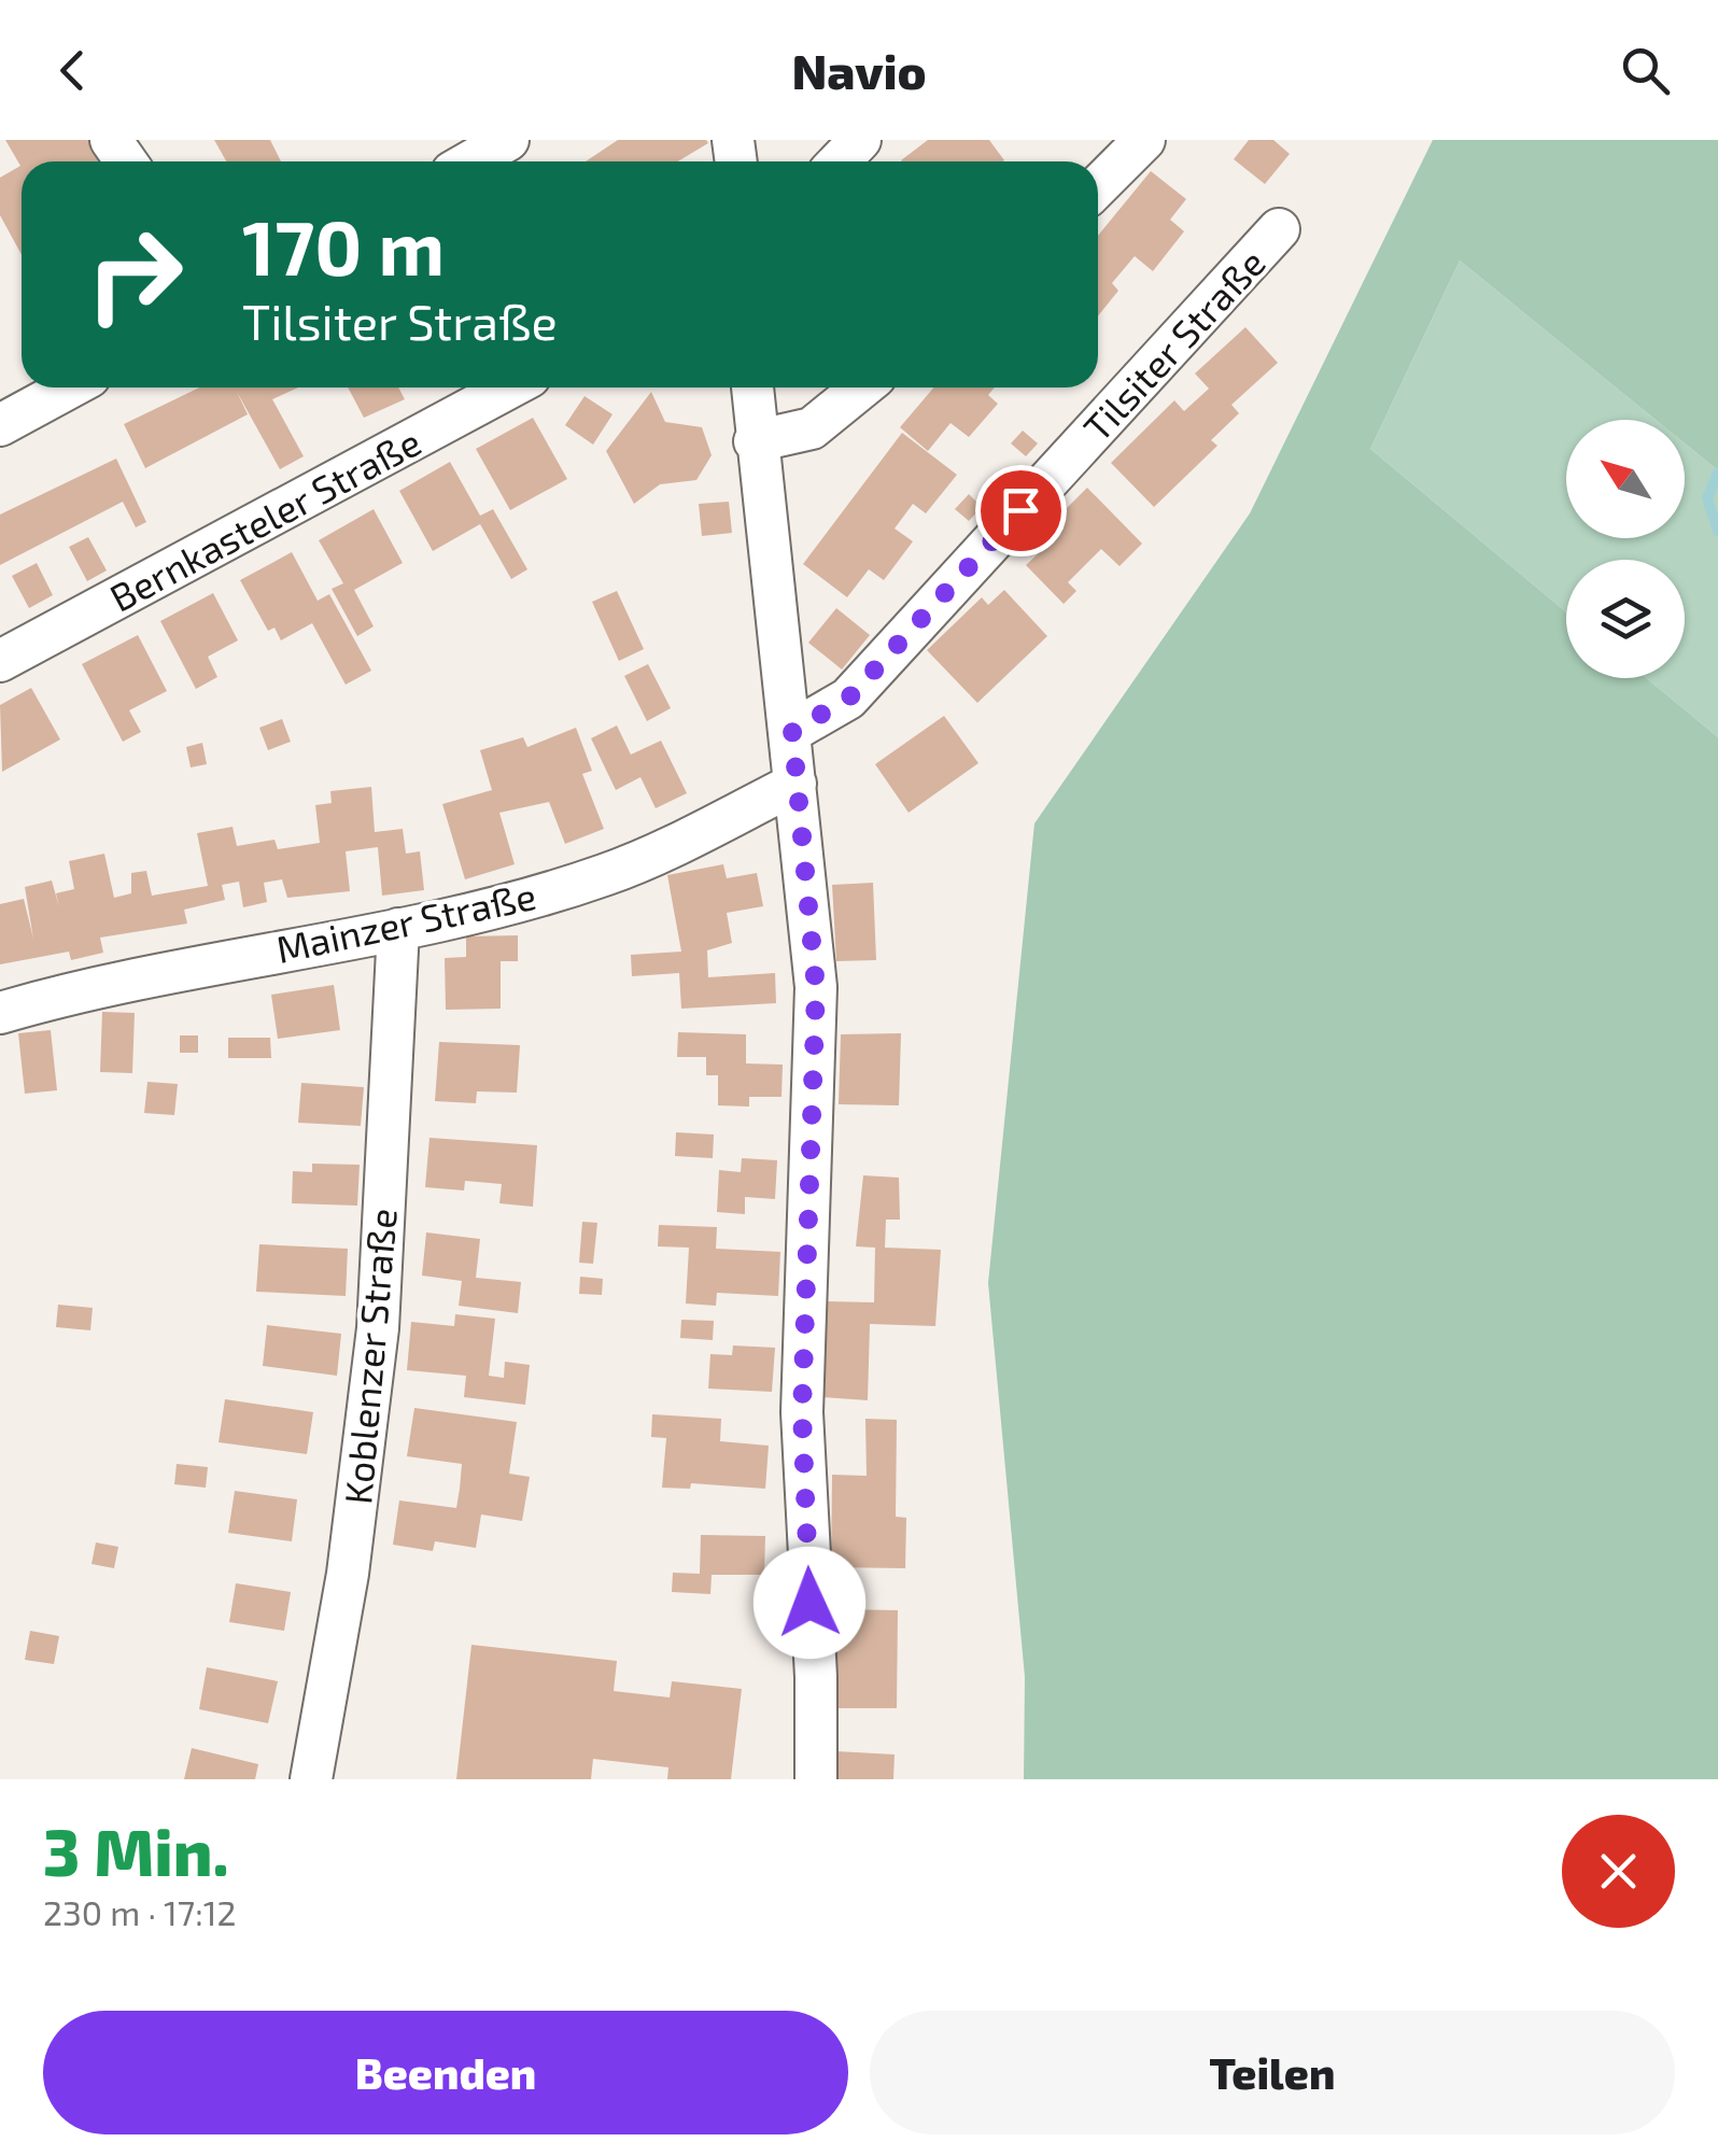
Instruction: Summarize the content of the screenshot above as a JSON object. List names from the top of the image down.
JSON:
{
  "streets": {
    "street": [
      "Tilsiter Straße",
      "Bernkasteler Straße",
      "Mainzer Straße",
      "Koblenzer Straße"
    ]
  },
  "crossings": [
    ["Mainzer Straße", "Koblenzer Straße"]
  ],
  "north": "top left",
  "page": {
    "header": "Navio",
    "turn": ["170 m", "Tilsiter Straße"],
    "heading": ["3 Min.", "230 m · 17:12"],
    "buttons": ["Beenden", "Teilen"]
  }
}
